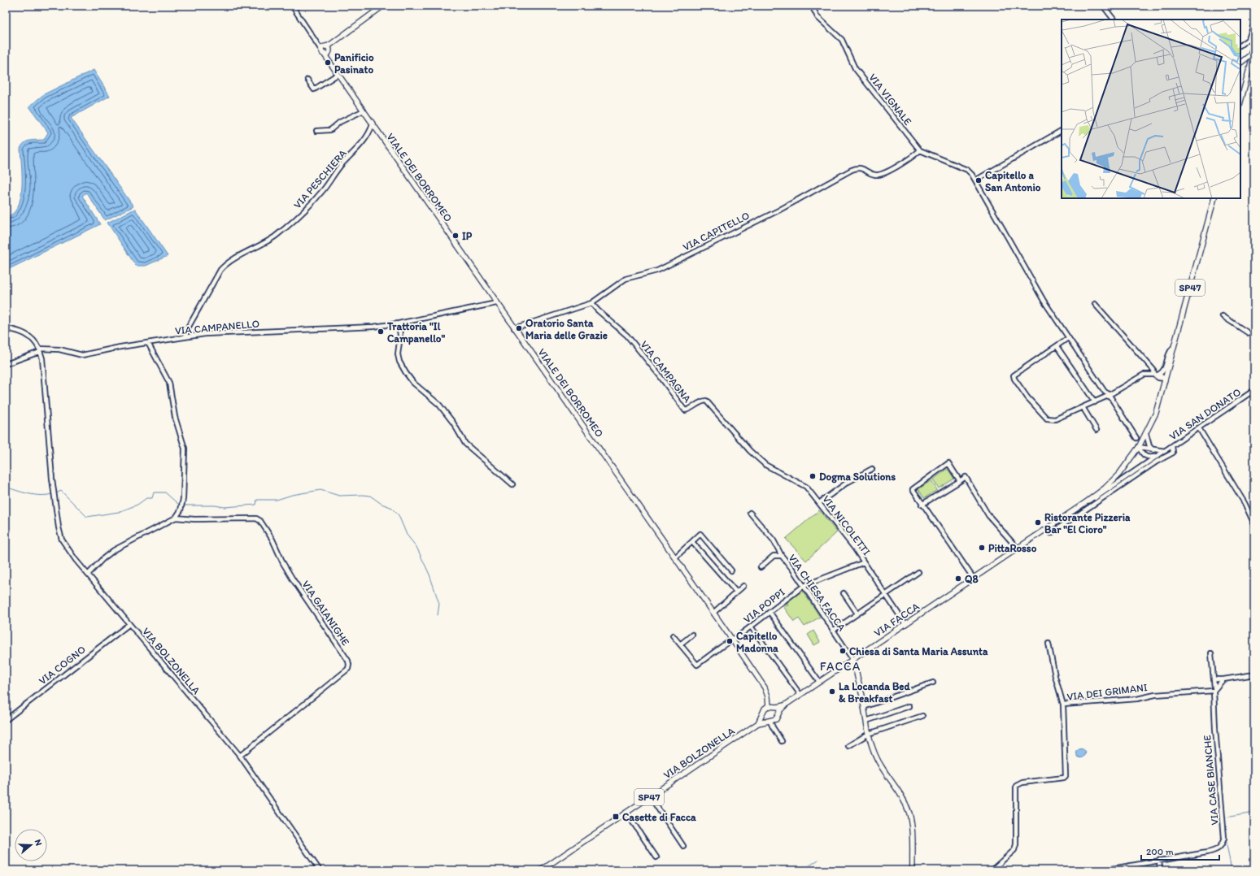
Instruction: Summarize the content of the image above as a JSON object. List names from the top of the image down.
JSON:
{
  "streets": {
    "main road": [
      "VIALE DEI BORROMEO",
      "SP47",
      "VIA FACCA",
      "VIA BOLZONELLA"
    ],
    "street": [
      "VIA VIGNALE",
      "VIA PESCHIERA",
      "VIA CAPITELLO",
      "VIA CAMPANELLO",
      "VIA CAMPAGNA",
      "VIA SAN DONATO",
      "VIA NICOLETTI",
      "VIA CHIESA FACCA",
      "VIA POPPI",
      "VIA GAIANIGHE",
      "VIA COGNO",
      "VIA DEI GRIMANI",
      "VIA CASE BIANCHE"
    ]
  },
  "crossings": [
    ["VIA VIGNALE", "VIA CAPITELLO"],
    ["VIALE DEI BORROMEO", "VIA PESCHIERA"],
    ["VIALE DEI BORROMEO", "VIA CAPITELLO"],
    ["VIALE DEI BORROMEO", "VIA CAMPANELLO"],
    ["VIA PESCHIERA", "VIA CAMPANELLO"],
    ["VIA CAPITELLO", "VIA CAMPAGNA"],
    ["SP47", "VIA SAN DONATO"],
    ["SP47", "VIA FACCA"],
    ["SP47", "VIA BOLZONELLA"],
    ["VIA CAMPANELLO", "VIA BOLZONELLA"],
    ["VIA CAMPAGNA", "VIA NICOLETTI"],
    ["VIA SAN DONATO", "VIA FACCA"],
    ["VIA NICOLETTI", "VIA POPPI"],
    ["VIA NICOLETTI", "VIA FACCA"],
    ["VIA CHIESA FACCA", "VIA POPPI"],
    ["VIA CHIESA FACCA", "VIA FACCA"],
    ["VIA GAIANIGHE", "VIA BOLZONELLA"],
    ["VIA FACCA", "VIA BOLZONELLA"],
    ["VIA BOLZONELLA", "VIA COGNO"],
    ["VIA DEI GRIMANI", "VIA CASE BIANCHE"]
  ],
  "districts": ["FACCA"],
  "places": {
    "other": [
      "Panificio Pasinato",
      "Capitello a San Antonio",
      "IP",
      "Oratorio Santa Maria delle Grazie",
      "Trattoria \"Il Campanello\"",
      "Dogma Solutions",
      "Ristorante Pizzeria Bar \"El Cioro\"",
      "PittaRosso",
      "Q8",
      "Capitello Madonna",
      "Chiesa di Santa Maria Assunta",
      "La Locanda Bed & Breakfast"
    ],
    "transit": ["Casette di Facca"]
  },
  "scale_bar": "200 m",
  "north": "right"
}
